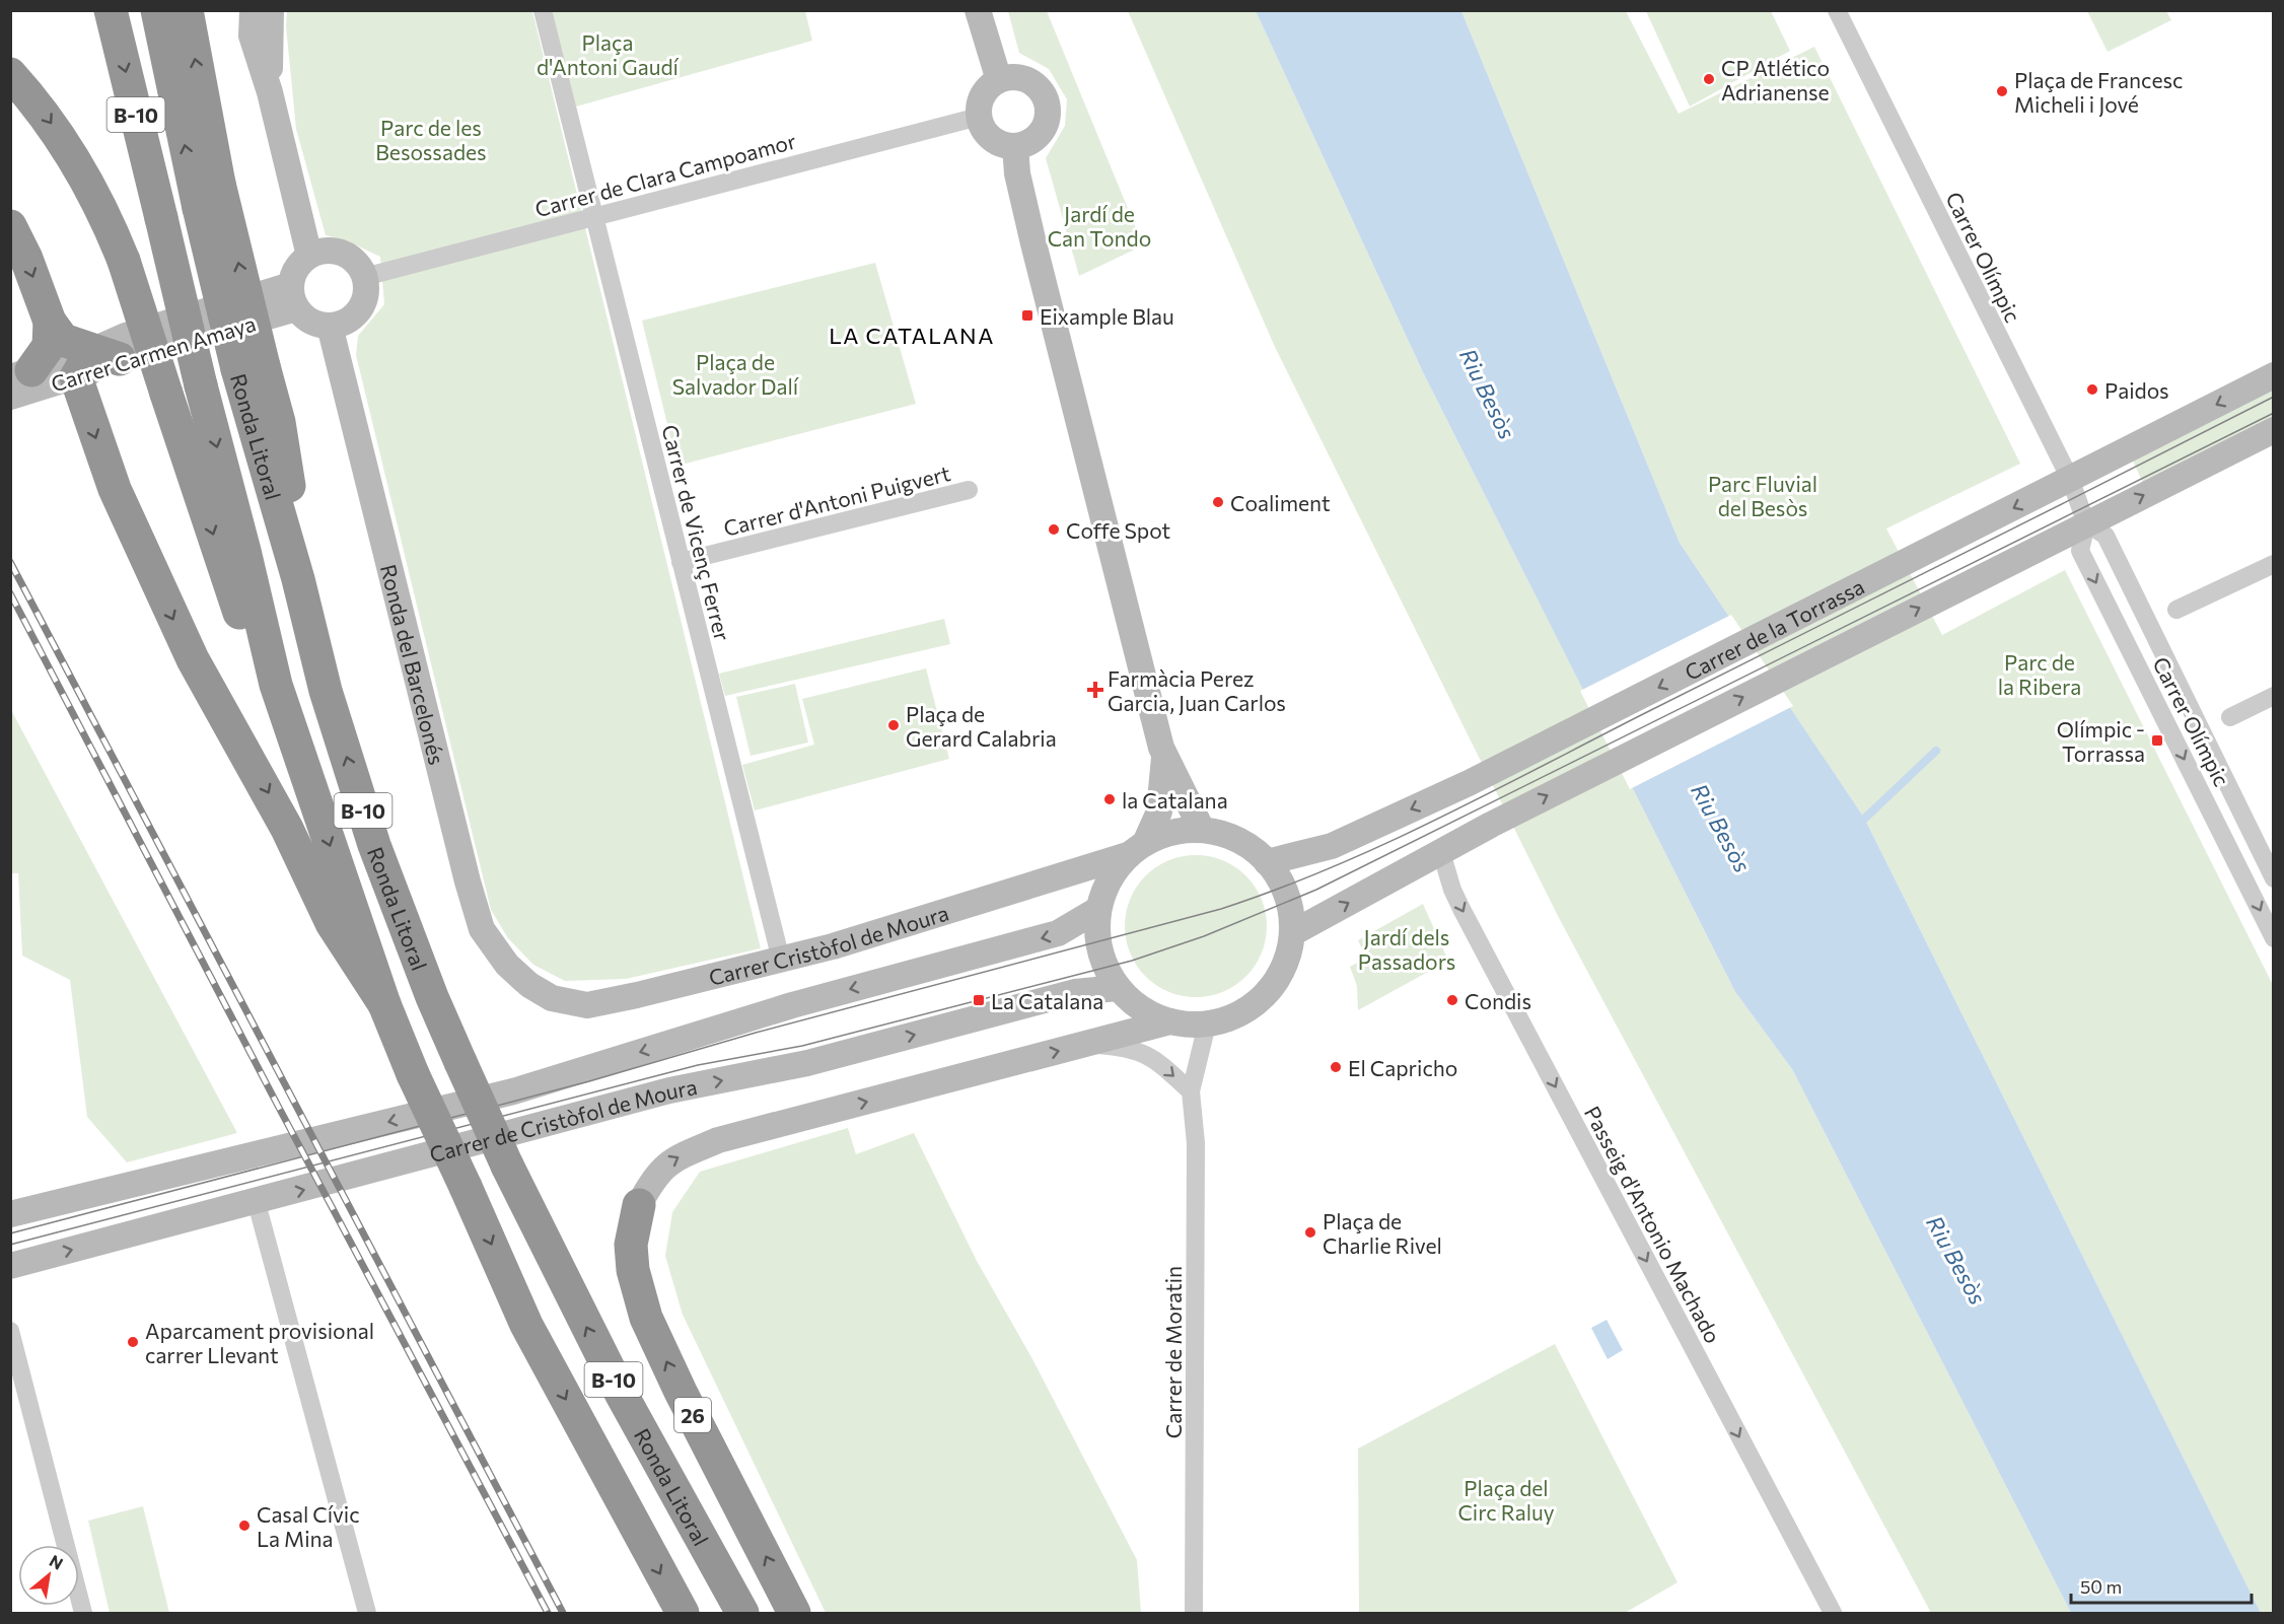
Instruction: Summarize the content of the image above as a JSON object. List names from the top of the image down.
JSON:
{
  "streets": {
    "highway": ["B-10", "Ronda Litoral", "26"],
    "street": [
      "Carrer de Clara Campoamor",
      "Carrer Olímpic",
      "Carrer Carmen Amaya",
      "Carrer d'Antoni Puigvert",
      "Carrer de Vicenç Ferrer",
      "Carrer de la Torrassa",
      "Ronda del Barcelonés",
      "Carrer Cristòfol de Moura",
      "Carrer de Cristòfol de Moura",
      "Passeig d'Antonio Machado",
      "Carrer de Moratin"
    ]
  },
  "crossings": [
    ["Carrer de Clara Campoamor", "Carrer Carmen Amaya"],
    ["Carrer de Clara Campoamor", "Carrer de Vicenç Ferrer"],
    ["Carrer de Clara Campoamor", "Ronda del Barcelonés"],
    ["Carrer Olímpic", "Carrer de la Torrassa"],
    ["Carrer Carmen Amaya", "Ronda del Barcelonés"],
    ["Carrer d'Antoni Puigvert", "Carrer de Vicenç Ferrer"],
    ["Carrer de Vicenç Ferrer", "Carrer Cristòfol de Moura"],
    ["Carrer de la Torrassa", "Carrer Cristòfol de Moura"],
    ["Carrer de la Torrassa", "Carrer de Cristòfol de Moura"],
    ["Carrer de la Torrassa", "Carrer de Moratin"],
    ["Ronda del Barcelonés", "Carrer Cristòfol de Moura"],
    ["Carrer Cristòfol de Moura", "Carrer de Cristòfol de Moura"],
    ["Carrer Cristòfol de Moura", "Carrer de Moratin"],
    ["Carrer de Cristòfol de Moura", "Carrer de Moratin"]
  ],
  "one_way": ["Passeig d'Antonio Machado"],
  "districts": ["LA CATALANA"],
  "water": ["Riu Besòs"],
  "parks": [
    "Plaça d'Antoni Gaudí",
    "Parc de les Besossades",
    "Jardí de Can Tondo",
    "Plaça de Salvador Dalí",
    "Parc Fluvial del Besòs",
    "Parc de la Ribera",
    "Jardí dels Passadors",
    "Plaça del Circ Raluy"
  ],
  "places": {
    "other": [
      "CP Atlético Adrianense",
      "Plaça de Francesc Micheli i Jové",
      "Paidos",
      "Coaliment",
      "Coffe Spot",
      "Plaça de Gerard Calabria",
      "la Catalana",
      "Condis",
      "El Capricho",
      "Plaça de Charlie Rivel",
      "Aparcament provisional carrer Llevant",
      "Casal Cívic La Mina"
    ],
    "transit": ["Eixample Blau", "Olímpic - Torrassa", "La Catalana"],
    "health": ["Farmàcia Perez Garcia, Juan Carlos"]
  },
  "scale_bar": "50 m",
  "north": "top right"
}
